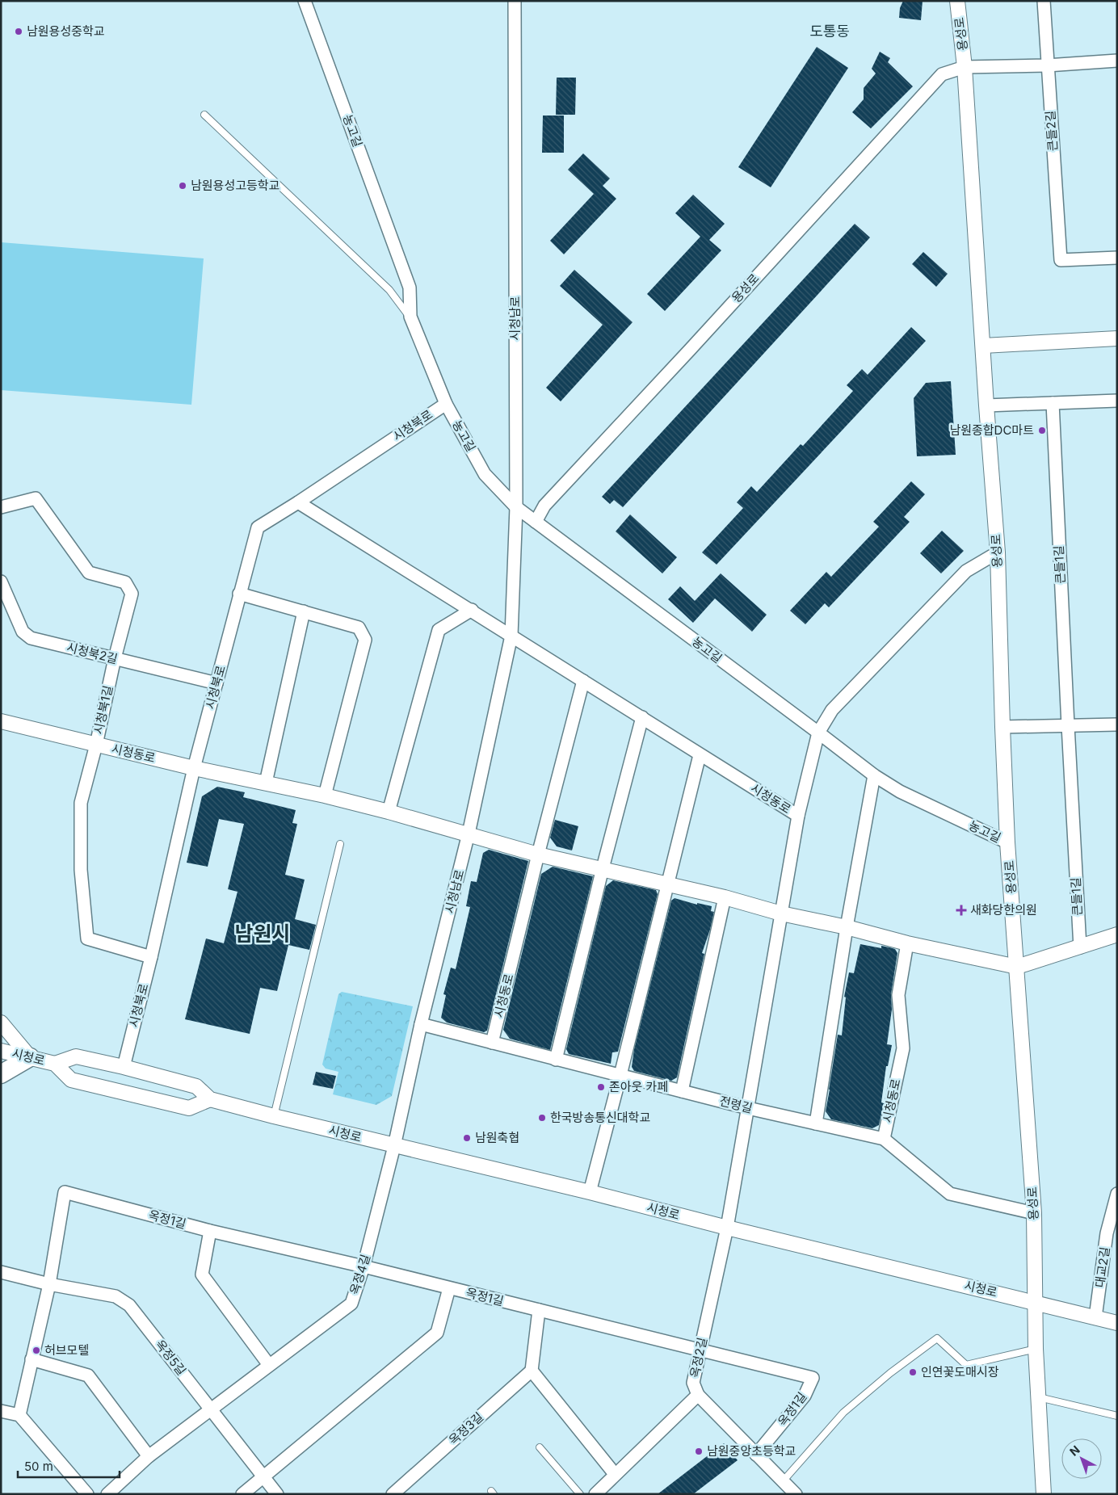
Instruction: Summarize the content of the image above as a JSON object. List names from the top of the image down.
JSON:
{
  "streets": {
    "street": [
      "용성로",
      "농고길",
      "큰들2길",
      "시청남로",
      "시청북로",
      "큰들1길",
      "시청북2길",
      "시청북1길",
      "시청동로",
      "시청로",
      "전령길",
      "옥정1길",
      "대교2길",
      "옥정4길",
      "옥정5길",
      "옥정2길",
      "옥정3길"
    ]
  },
  "crossings": [
    ["용성로", "농고길"],
    ["용성로", "시청동로"],
    ["용성로", "시청로"],
    ["용성로", "전령길"],
    ["농고길", "시청남로"],
    ["농고길", "시청북로"],
    ["시청남로", "시청동로"],
    ["시청남로", "시청로"],
    ["시청남로", "전령길"],
    ["시청남로", "옥정4길"],
    ["시청북로", "시청북2길"],
    ["시청북로", "시청북1길"],
    ["시청북로", "시청동로"],
    ["시청북로", "시청로"],
    ["시청북2길", "시청북1길"],
    ["시청북1길", "시청동로"],
    ["시청동로", "전령길"],
    ["시청동로", "옥정2길"],
    ["시청로", "대교2길"],
    ["시청로", "옥정4길"],
    ["시청로", "옥정2길"],
    ["전령길", "옥정2길"],
    ["옥정1길", "옥정4길"],
    ["옥정1길", "옥정5길"],
    ["옥정1길", "옥정2길"],
    ["옥정4길", "옥정5길"]
  ],
  "districts": ["도통동", "남원시"],
  "places": {
    "other": [
      "남원용성중학교",
      "남원용성고등학교",
      "남원종합DC마트",
      "존아웃 카페",
      "한국방송통신대학교",
      "남원축협",
      "허브모텔",
      "인연꽃도매시장",
      "남원중앙초등학교"
    ],
    "health": ["새화당한의원"]
  },
  "scale_bar": "50 m",
  "north": "top left"
}
